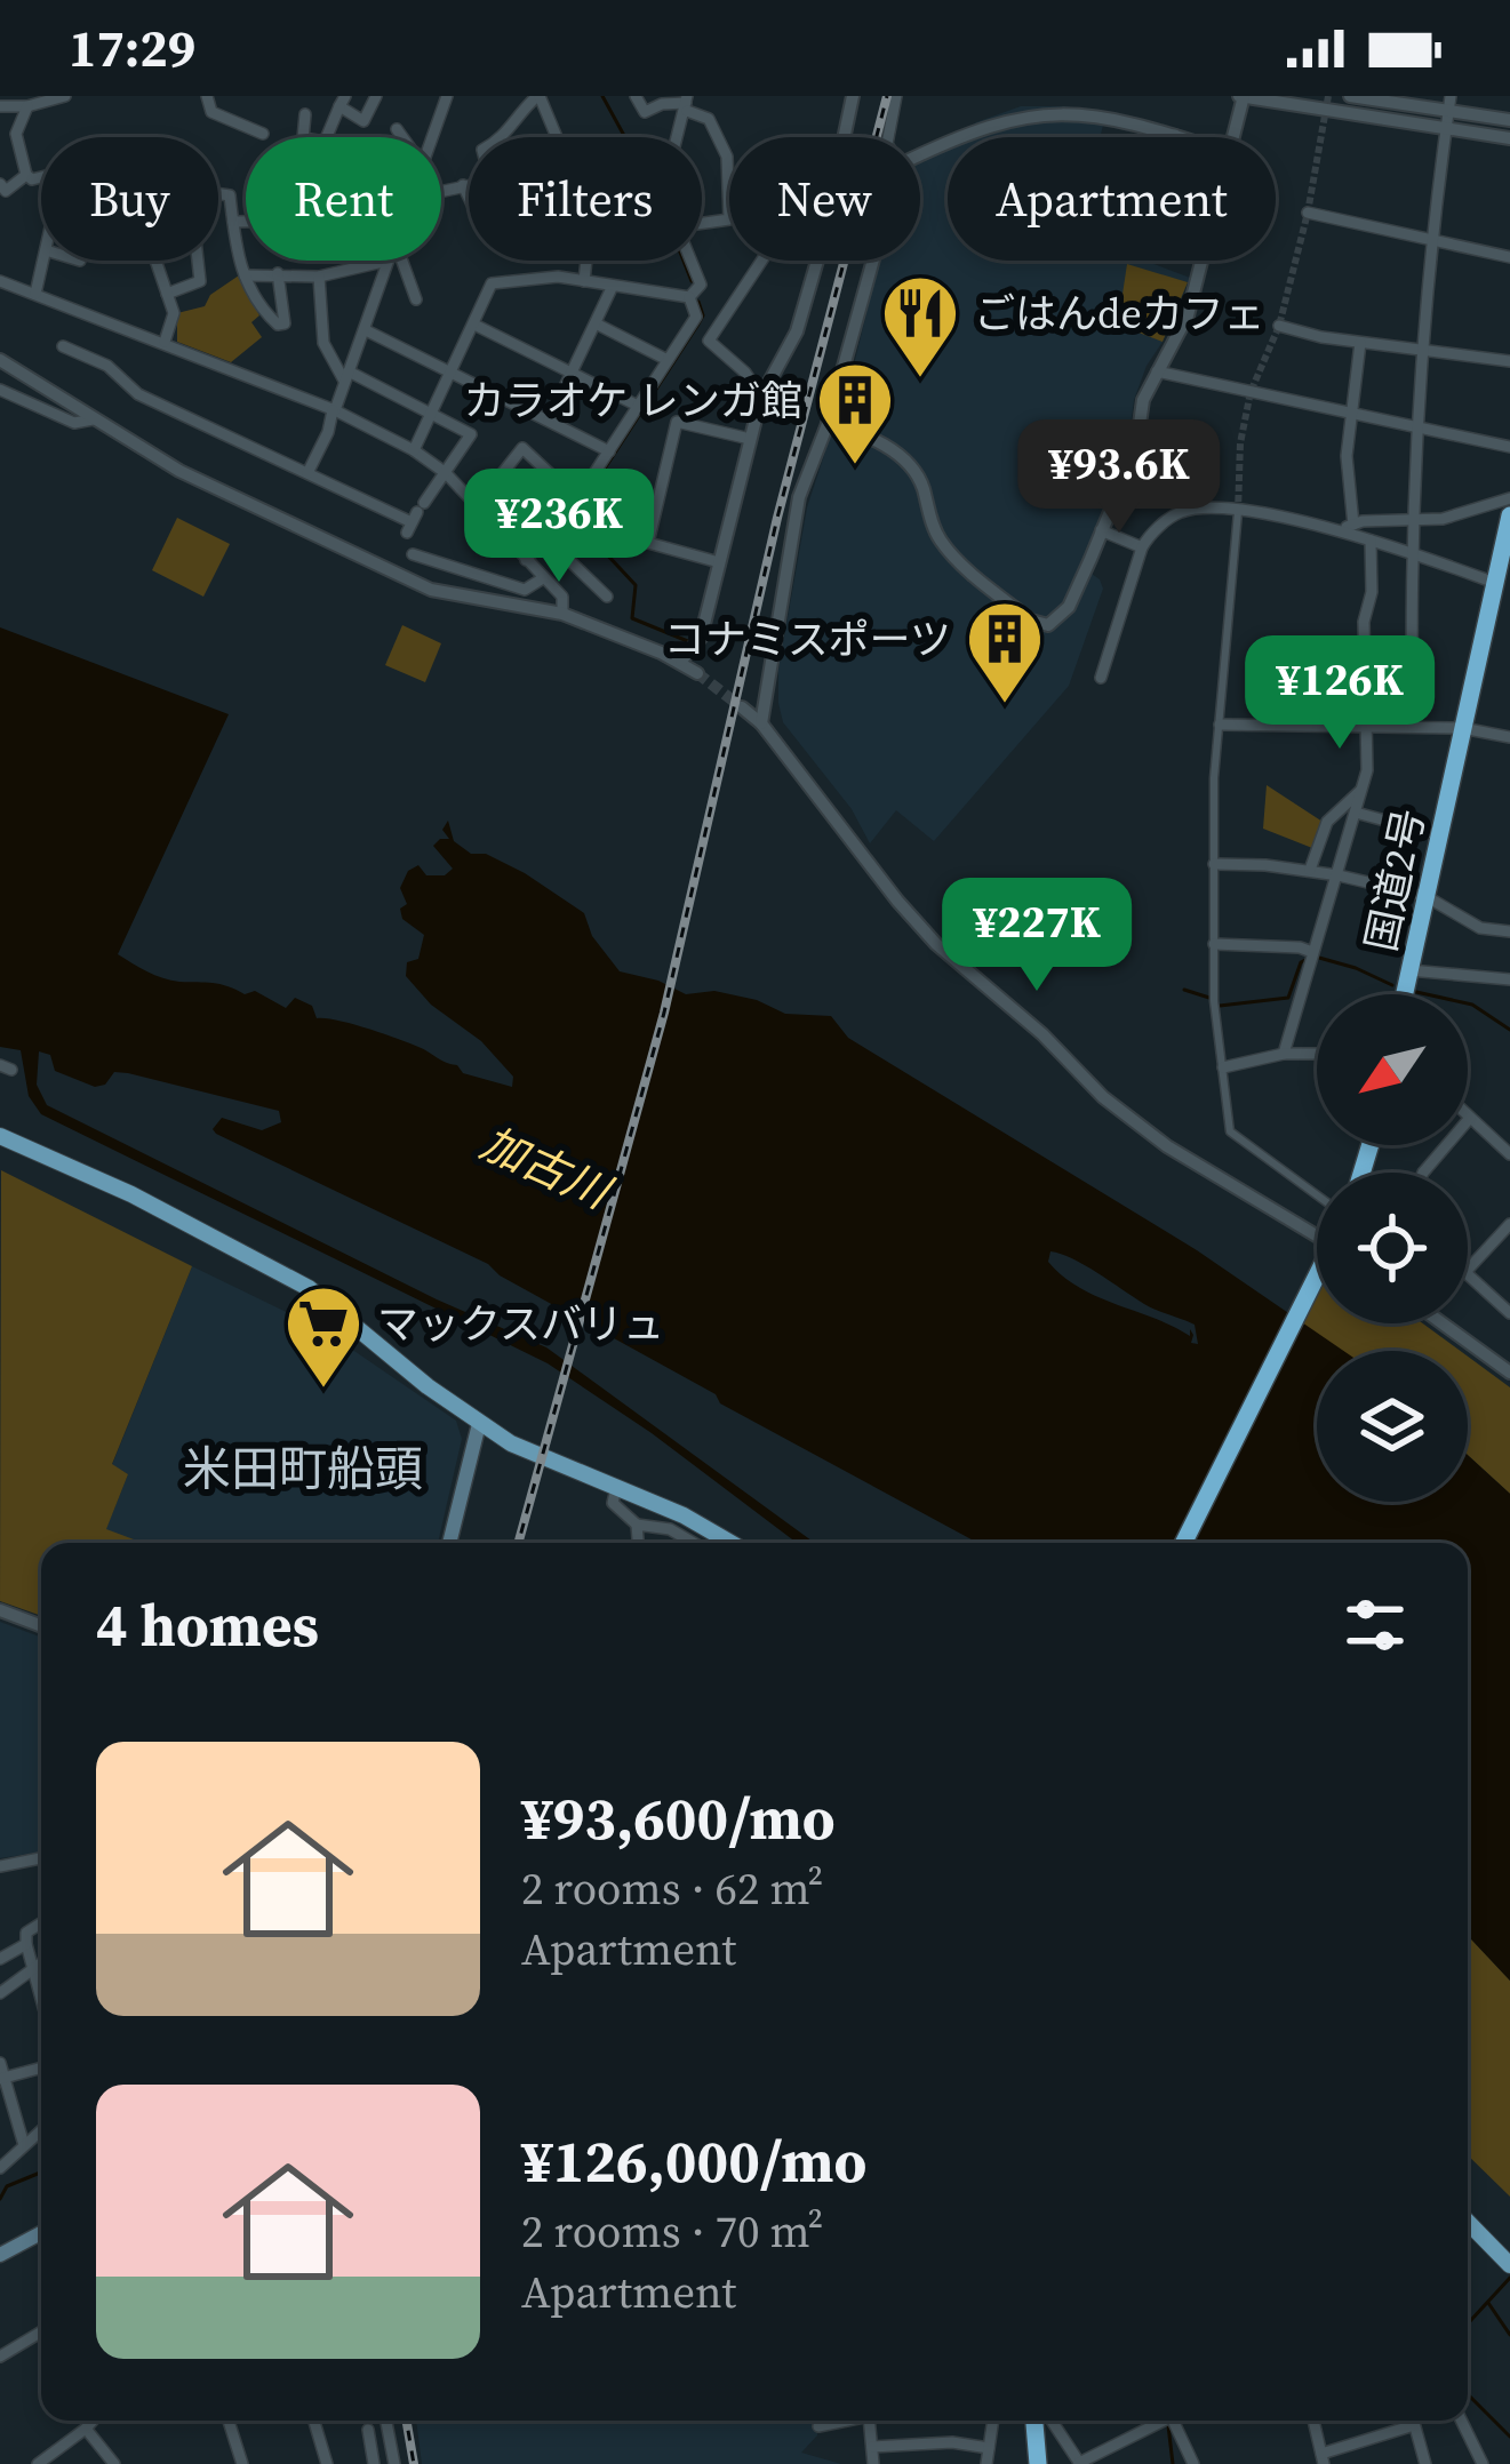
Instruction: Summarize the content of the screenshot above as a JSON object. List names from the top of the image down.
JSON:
{
  "streets": {
    "highway": ["国道2号"]
  },
  "districts": ["米田町船頭"],
  "water": ["加古川"],
  "places": {
    "restaurant": ["ごはんdeカフェ"],
    "building": ["カラオケ レンガ館", "コナミスポーツ"],
    "supermarket": ["マックスバリュ"]
  },
  "north": "bottom left",
  "page": {
    "status": "17:29",
    "chip": [
      "Buy",
      "Rent",
      "Filters",
      "New",
      "Apartment"
    ],
    "price": [
      "¥93.6K",
      "¥236K",
      "¥126K",
      "¥227K"
    ],
    "heading": "4 homes",
    "list": [
      {
        "name": "¥93,600/mo",
        "note": "2 rooms · 62 m² · Apartment"
      },
      {
        "name": "¥126,000/mo",
        "note": "2 rooms · 70 m² · Apartment"
      }
    ]
  }
}
